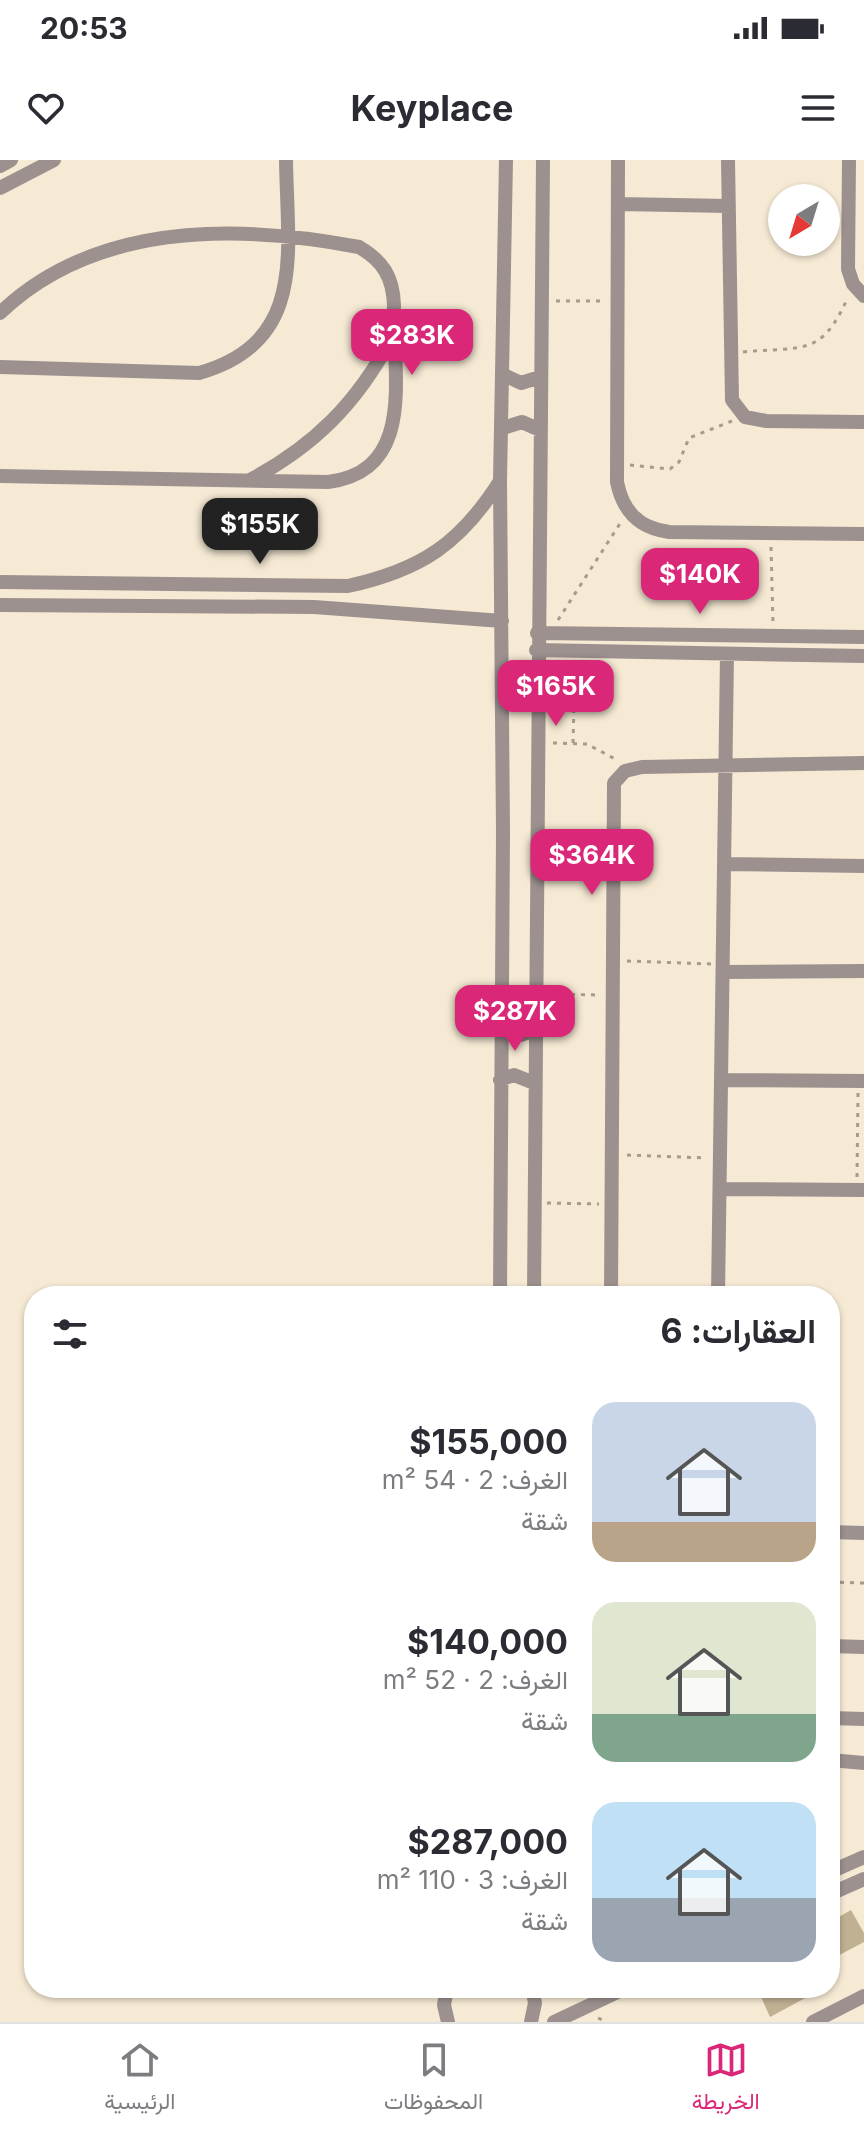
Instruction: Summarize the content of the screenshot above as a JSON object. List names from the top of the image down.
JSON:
{
  "north": "bottom left",
  "page": {
    "status": "20:53",
    "header": "Keyplace",
    "price": [
      "$283K",
      "$155K",
      "$140K",
      "$165K",
      "$364K",
      "$287K"
    ],
    "heading": "العقارات: 6",
    "list": [
      {
        "name": "$155,000",
        "note": "الغرف: 2 · 54 m² · شقة"
      },
      {
        "name": "$140,000",
        "note": "الغرف: 2 · 52 m² · شقة"
      },
      {
        "name": "$287,000",
        "note": "الغرف: 3 · 110 m² · شقة"
      }
    ],
    "tabs": ["الخريطة", "المحفوظات", "الرئيسية"]
  }
}
